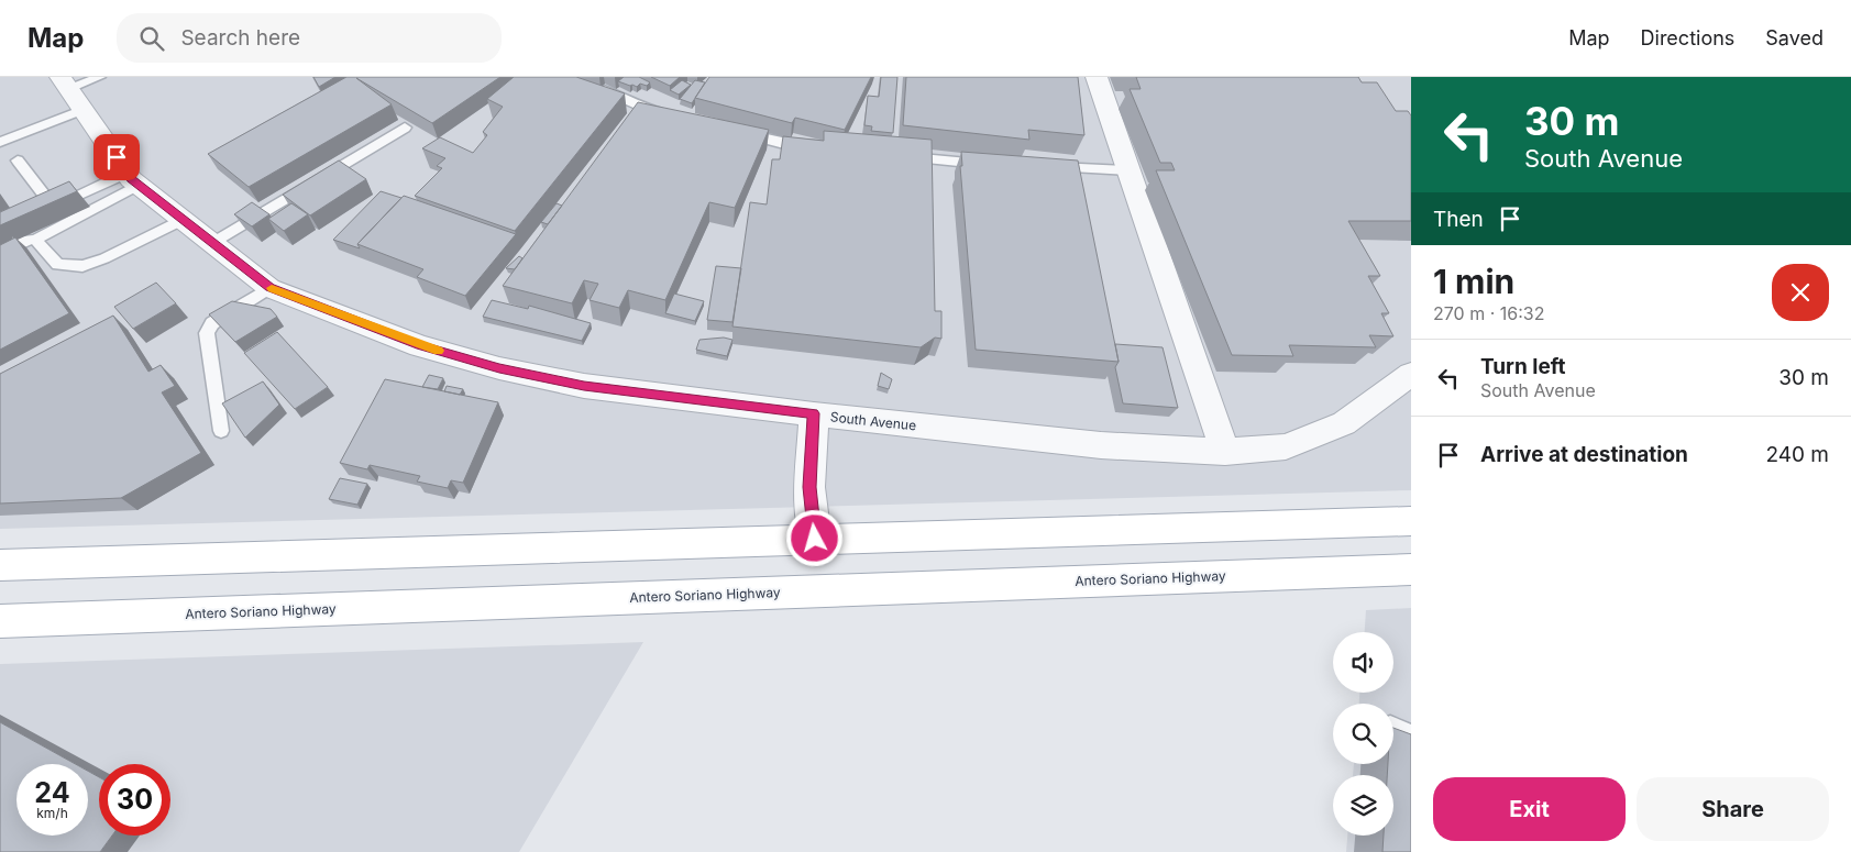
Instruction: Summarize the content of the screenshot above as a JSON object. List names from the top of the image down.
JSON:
{
  "streets": {
    "main road": ["Antero Soriano Highway"],
    "street": ["South Avenue"]
  },
  "page": {
    "header": "Map",
    "search": "Search here",
    "nav": ["Map", "Directions", "Saved"],
    "turn": ["30 m", "South Avenue"],
    "then": "Then",
    "heading": ["1 min", "270 m · 16:32"],
    "list": [
      {
        "name": "Turn left",
        "note": "South Avenue",
        "value": "30 m"
      },
      {
        "name": "Arrive at destination",
        "value": "240 m"
      }
    ],
    "speed": "24 km/h",
    "limit": "30",
    "buttons": ["Exit", "Share"]
  }
}
